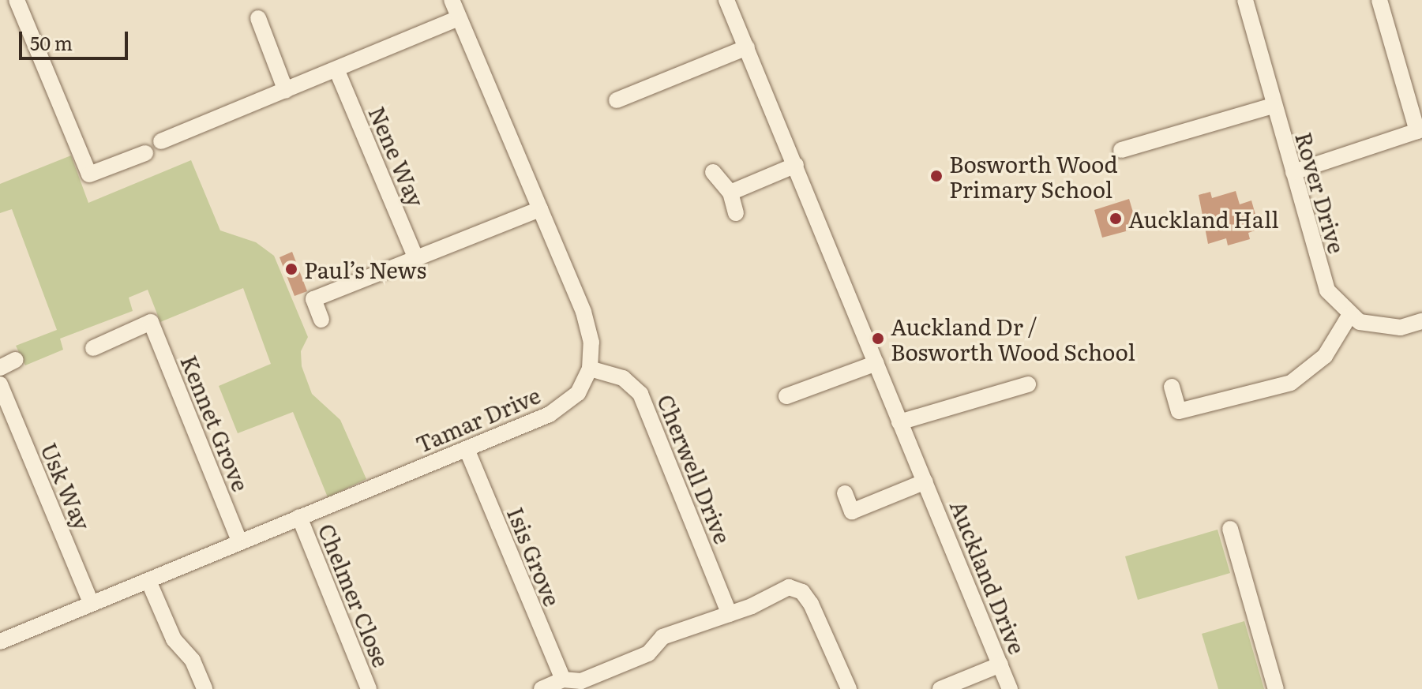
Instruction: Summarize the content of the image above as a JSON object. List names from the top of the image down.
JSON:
{
  "streets": {
    "street": [
      "Nene Way",
      "Rover Drive",
      "Tamar Drive",
      "Kennet Grove",
      "Cherwell Drive",
      "Usk Way",
      "Isis Grove",
      "Auckland Drive",
      "Chelmer Close"
    ]
  },
  "crossings": [
    ["Tamar Drive", "Kennet Grove"],
    ["Tamar Drive", "Cherwell Drive"],
    ["Tamar Drive", "Usk Way"],
    ["Tamar Drive", "Isis Grove"],
    ["Tamar Drive", "Chelmer Close"]
  ],
  "places": [
    "Bosworth Wood Primary School",
    "Auckland Hall",
    "Paul’s News",
    "Auckland Dr / Bosworth Wood School"
  ],
  "scale_bar": "50 m"
}
